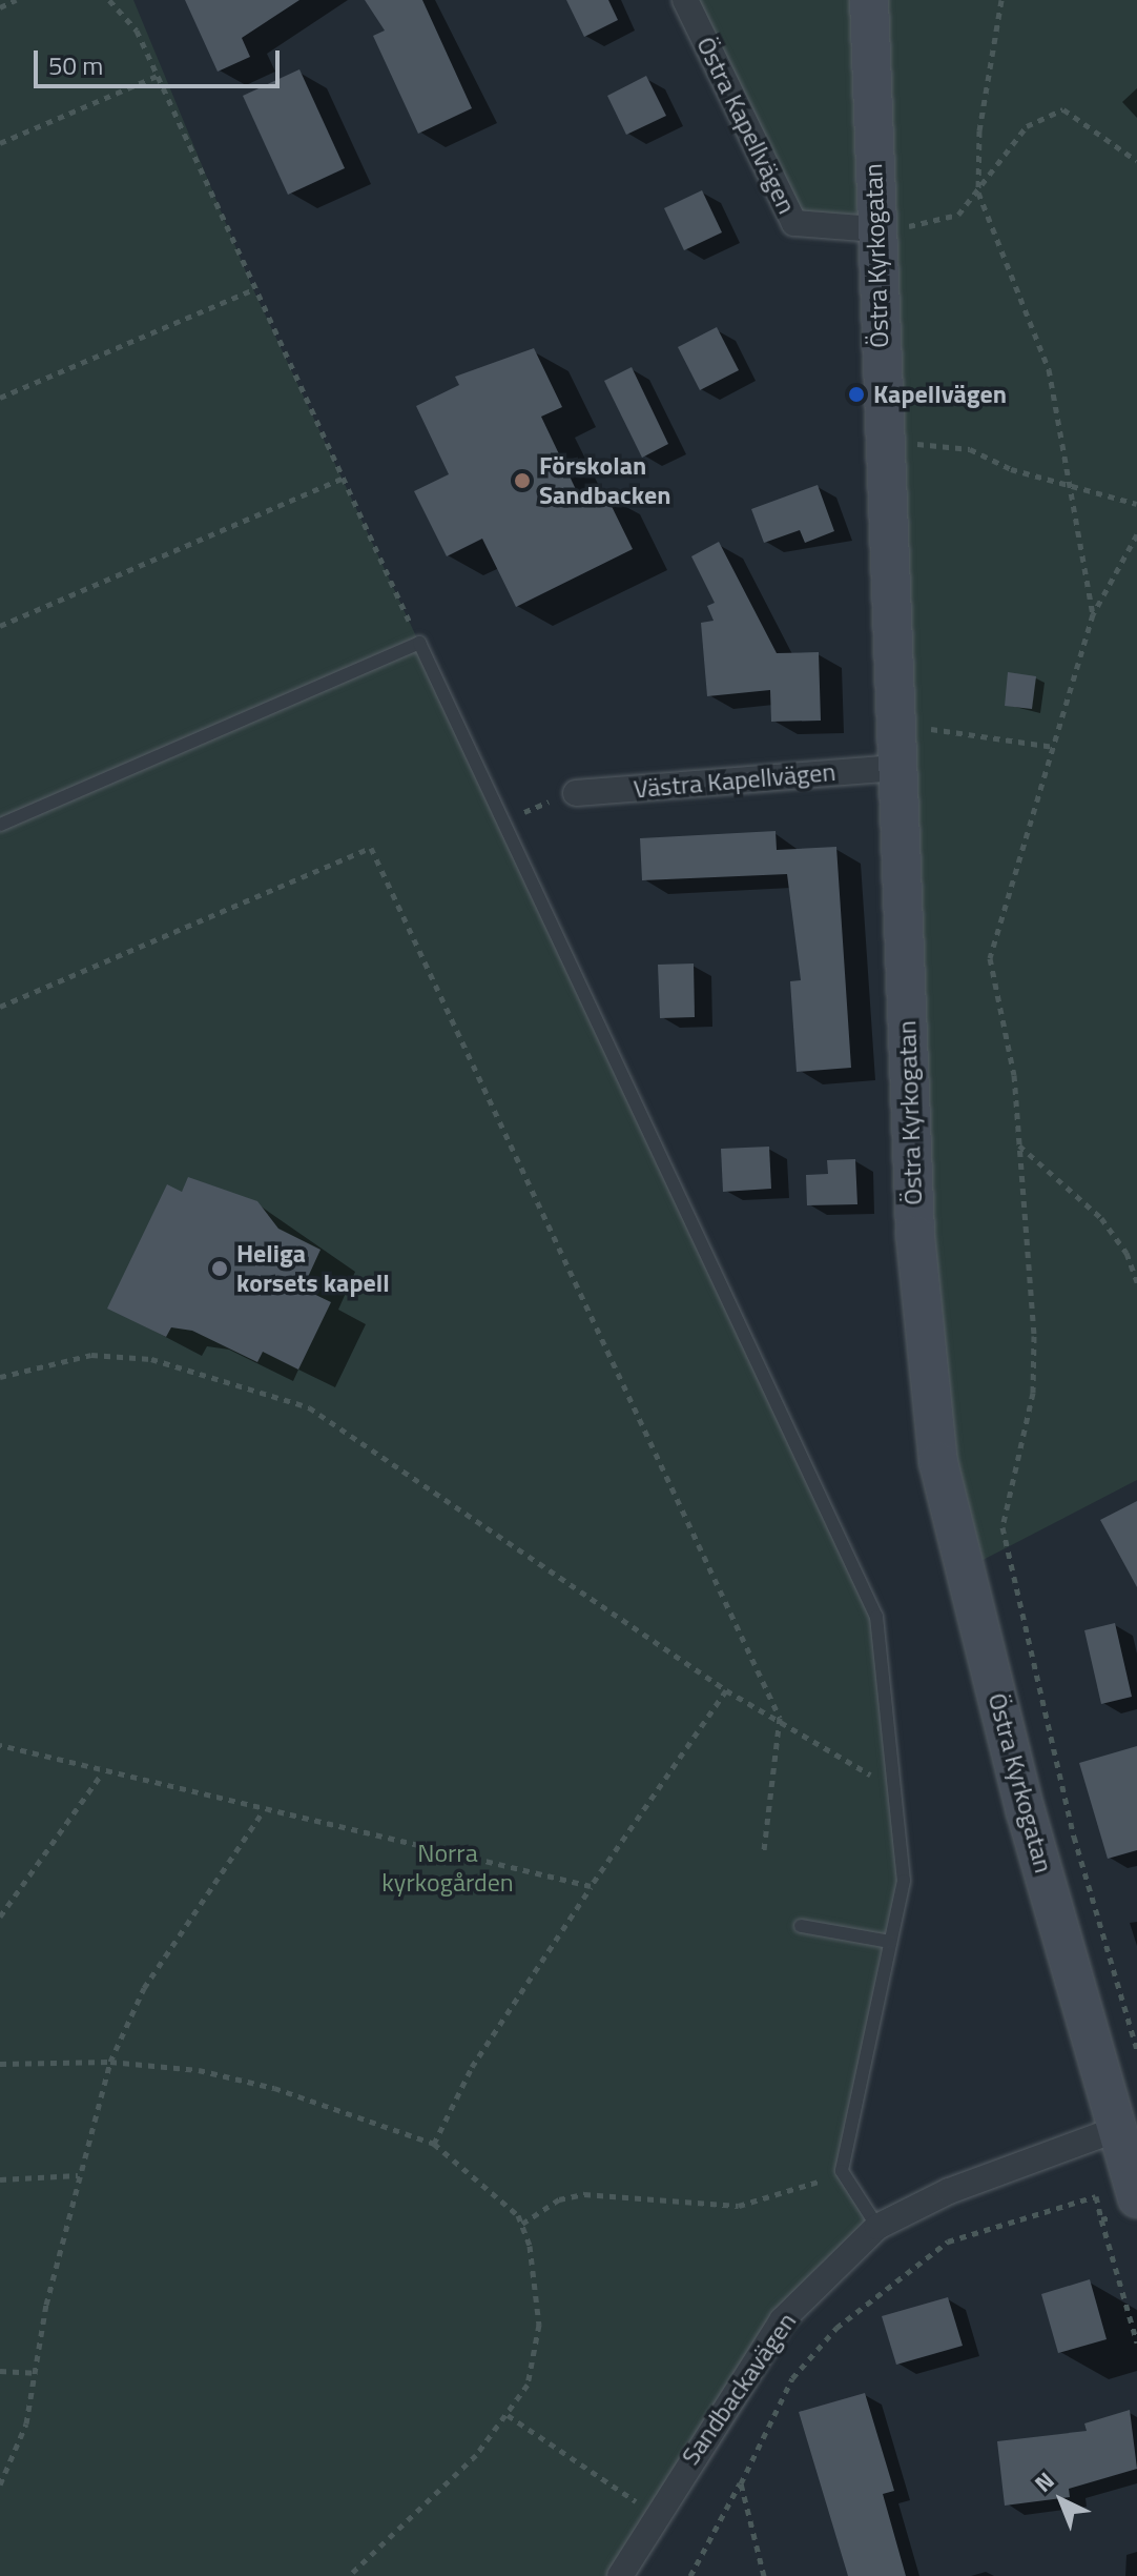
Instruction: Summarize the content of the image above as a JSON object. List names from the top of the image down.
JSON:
{
  "streets": {
    "street": [
      "Östra Kapellvägen",
      "Östra Kyrkogatan",
      "Västra Kapellvägen",
      "Sandbackavägen"
    ]
  },
  "crossings": [
    ["Östra Kapellvägen", "Östra Kyrkogatan"],
    ["Östra Kyrkogatan", "Västra Kapellvägen"],
    ["Östra Kyrkogatan", "Sandbackavägen"]
  ],
  "parks": ["Norra kyrkogården"],
  "places": ["Kapellvägen", "Förskolan Sandbacken", "Heliga korsets kapell"],
  "scale_bar": "50 m",
  "north": "top left"
}
